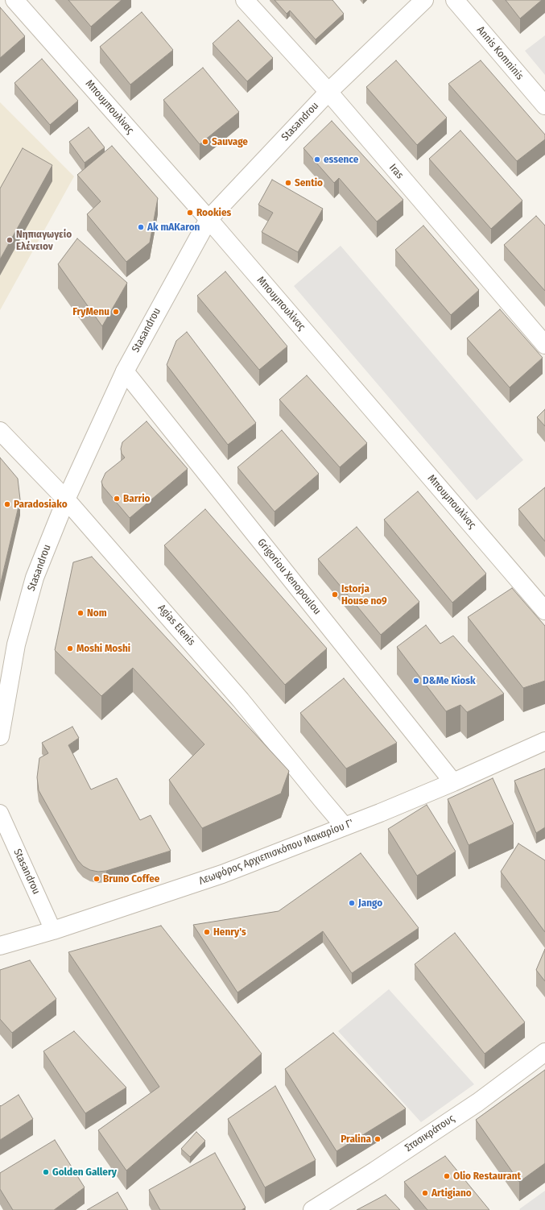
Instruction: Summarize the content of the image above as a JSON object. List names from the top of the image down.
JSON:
{
  "streets": {
    "street": [
      "Annis Komninis",
      "Μπουμπουλίνας",
      "Stasandrou",
      "Iras",
      "Grigoriou Xenopoulou",
      "Agias Elenis",
      "Λεωφόρος Αρχιεπισκόπου Μακαρίου Γ'",
      "Στασικράτους"
    ]
  },
  "crossings": [
    ["Μπουμπουλίνας", "Stasandrou"],
    ["Stasandrou", "Iras"],
    ["Stasandrou", "Grigoriou Xenopoulou"],
    ["Stasandrou", "Agias Elenis"],
    ["Stasandrou", "Λεωφόρος Αρχιεπισκόπου Μακαρίου Γ'"],
    ["Grigoriou Xenopoulou", "Λεωφόρος Αρχιεπισκόπου Μακαρίου Γ'"],
    ["Agias Elenis", "Λεωφόρος Αρχιεπισκόπου Μακαρίου Γ'"]
  ],
  "places": [
    "Sauvage",
    "essence",
    "Sentio",
    "Rookies",
    "Ak mAKaron",
    "Νηπιαγωγείο Ελένειον",
    "FryMenu",
    "Barrio",
    "Paradosiako",
    "Istorja House no9",
    "Nom",
    "Moshi Moshi",
    "D&Me Kiosk",
    "Bruno Coffee",
    "Jango",
    "Henry's",
    "Pralina",
    "Golden Gallery",
    "Olio Restaurant",
    "Artigiano"
  ]
}
